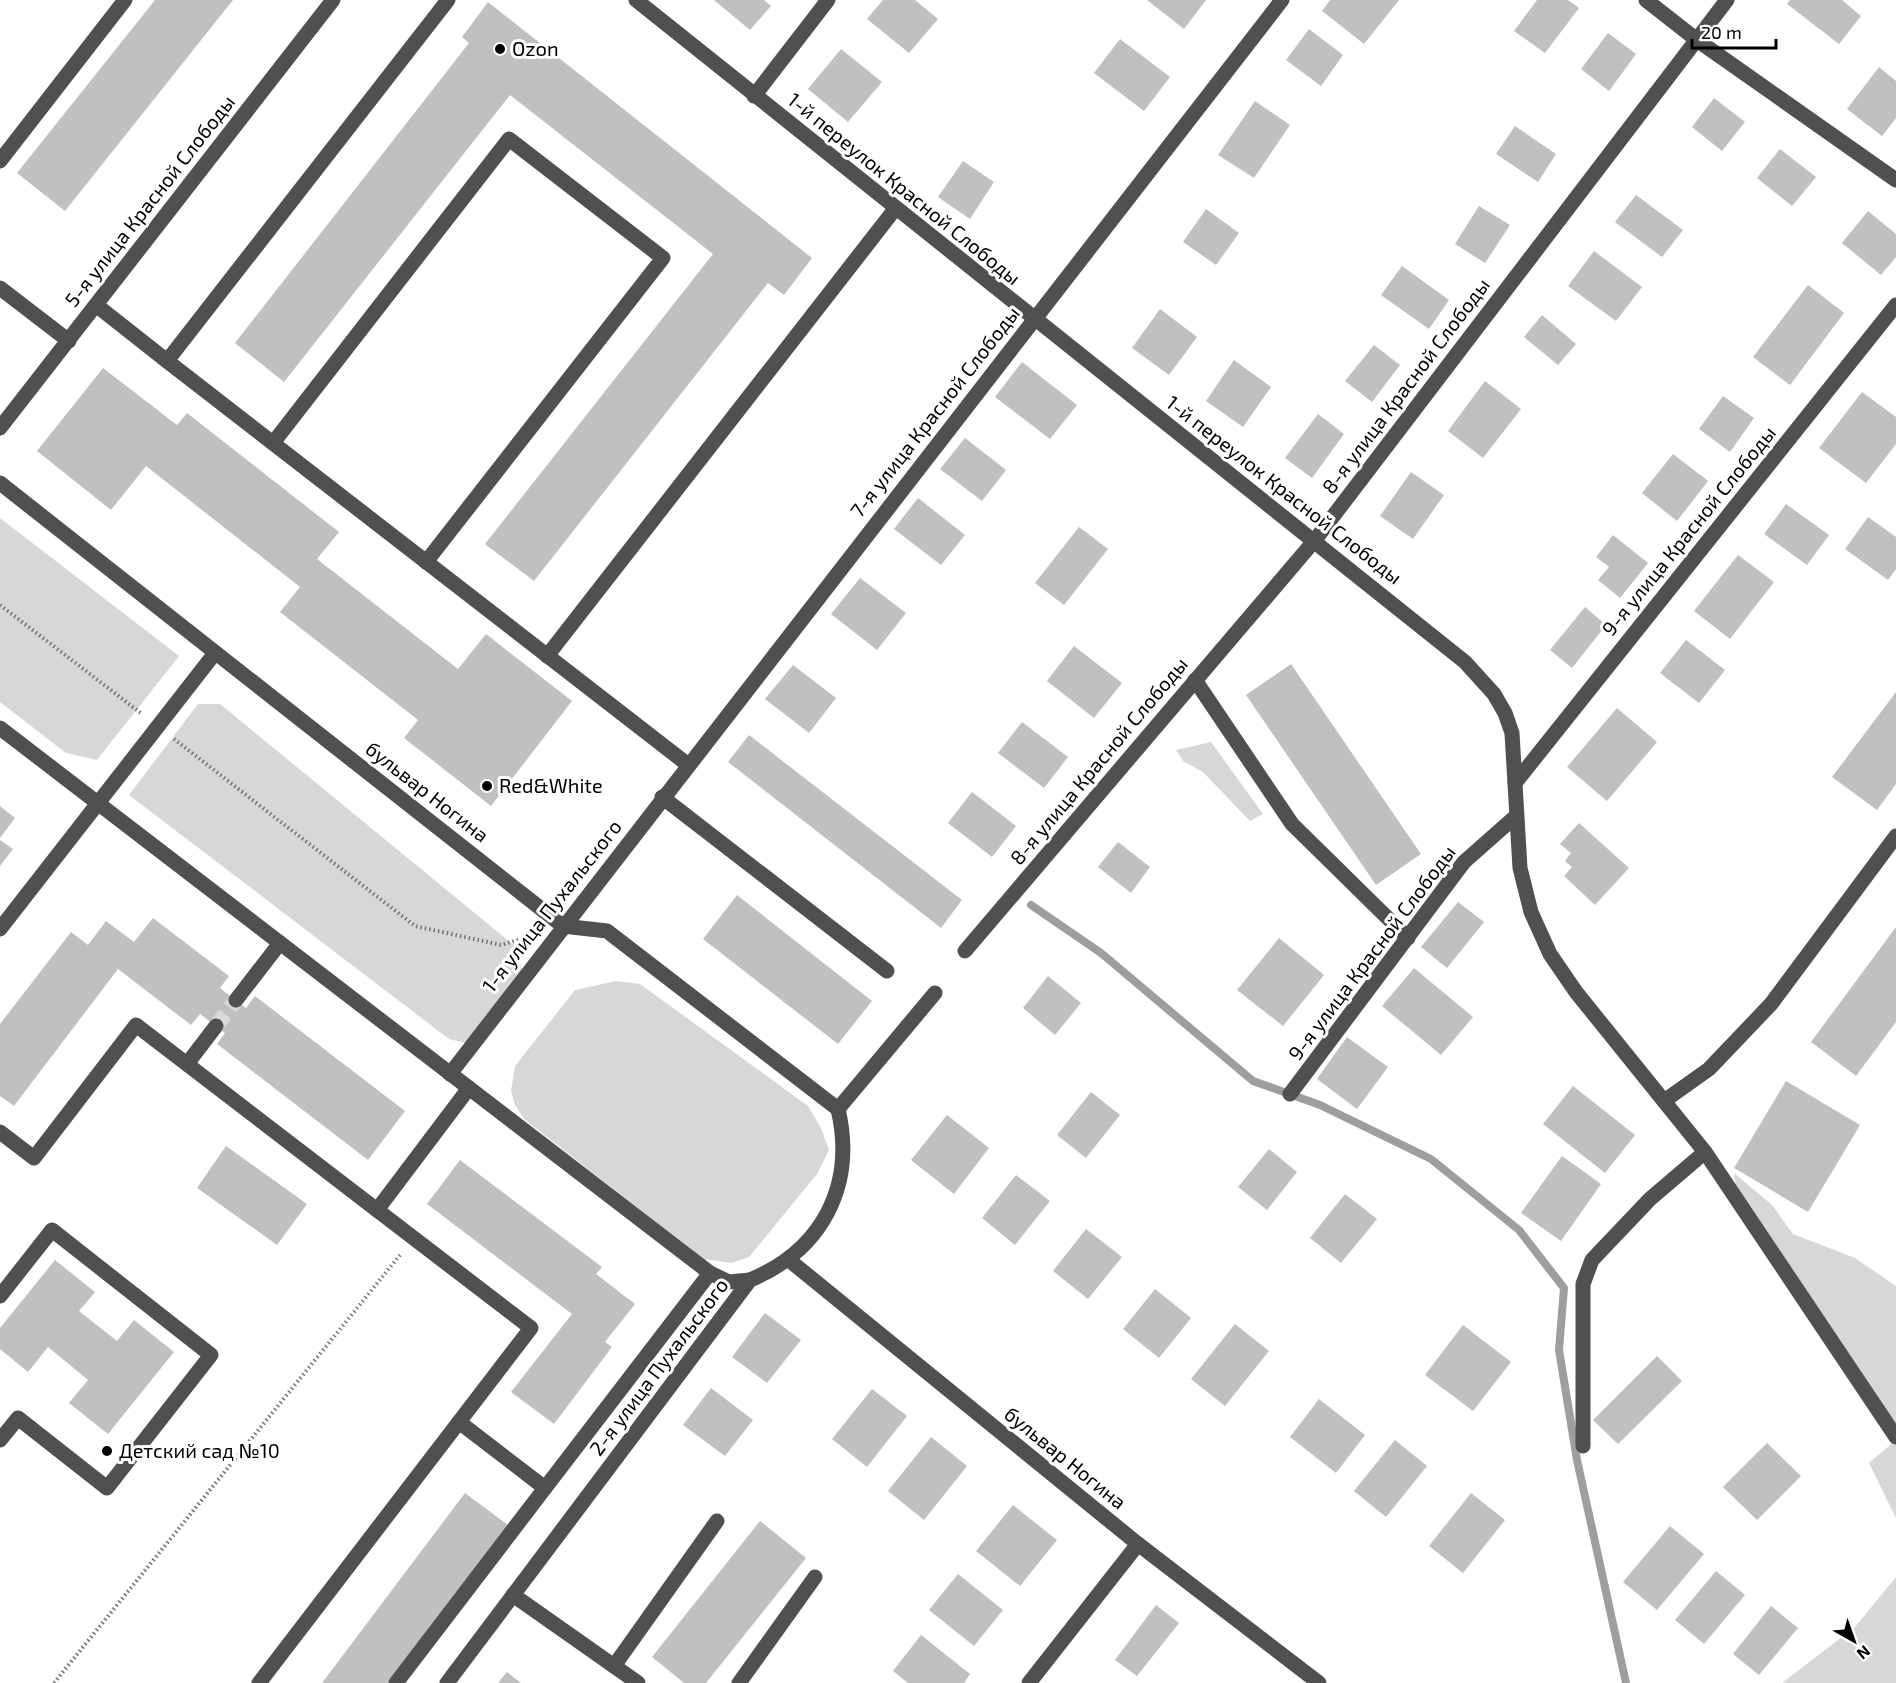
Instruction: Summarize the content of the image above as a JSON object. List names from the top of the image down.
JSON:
{
  "streets": {
    "street": [
      "1-й переулок Красной Слободы",
      "5-я улица Красной Слободы",
      "8-я улица Красной Слободы",
      "7-я улица Красной Слободы",
      "9-я улица Красной Слободы",
      "бульвар Ногина",
      "1-я улица Пухальского",
      "2-я улица Пухальского"
    ]
  },
  "crossings": [
    ["1-й переулок Красной Слободы", "8-я улица Красной Слободы"],
    ["1-й переулок Красной Слободы", "7-я улица Красной Слободы"],
    ["1-й переулок Красной Слободы", "9-я улица Красной Слободы"],
    ["7-я улица Красной Слободы", "1-я улица Пухальского"],
    ["бульвар Ногина", "1-я улица Пухальского"],
    ["бульвар Ногина", "2-я улица Пухальского"]
  ],
  "places": ["Ozon", "Red&White", "Детский сад №10"],
  "scale_bar": "20 m",
  "north": "bottom right"
}
